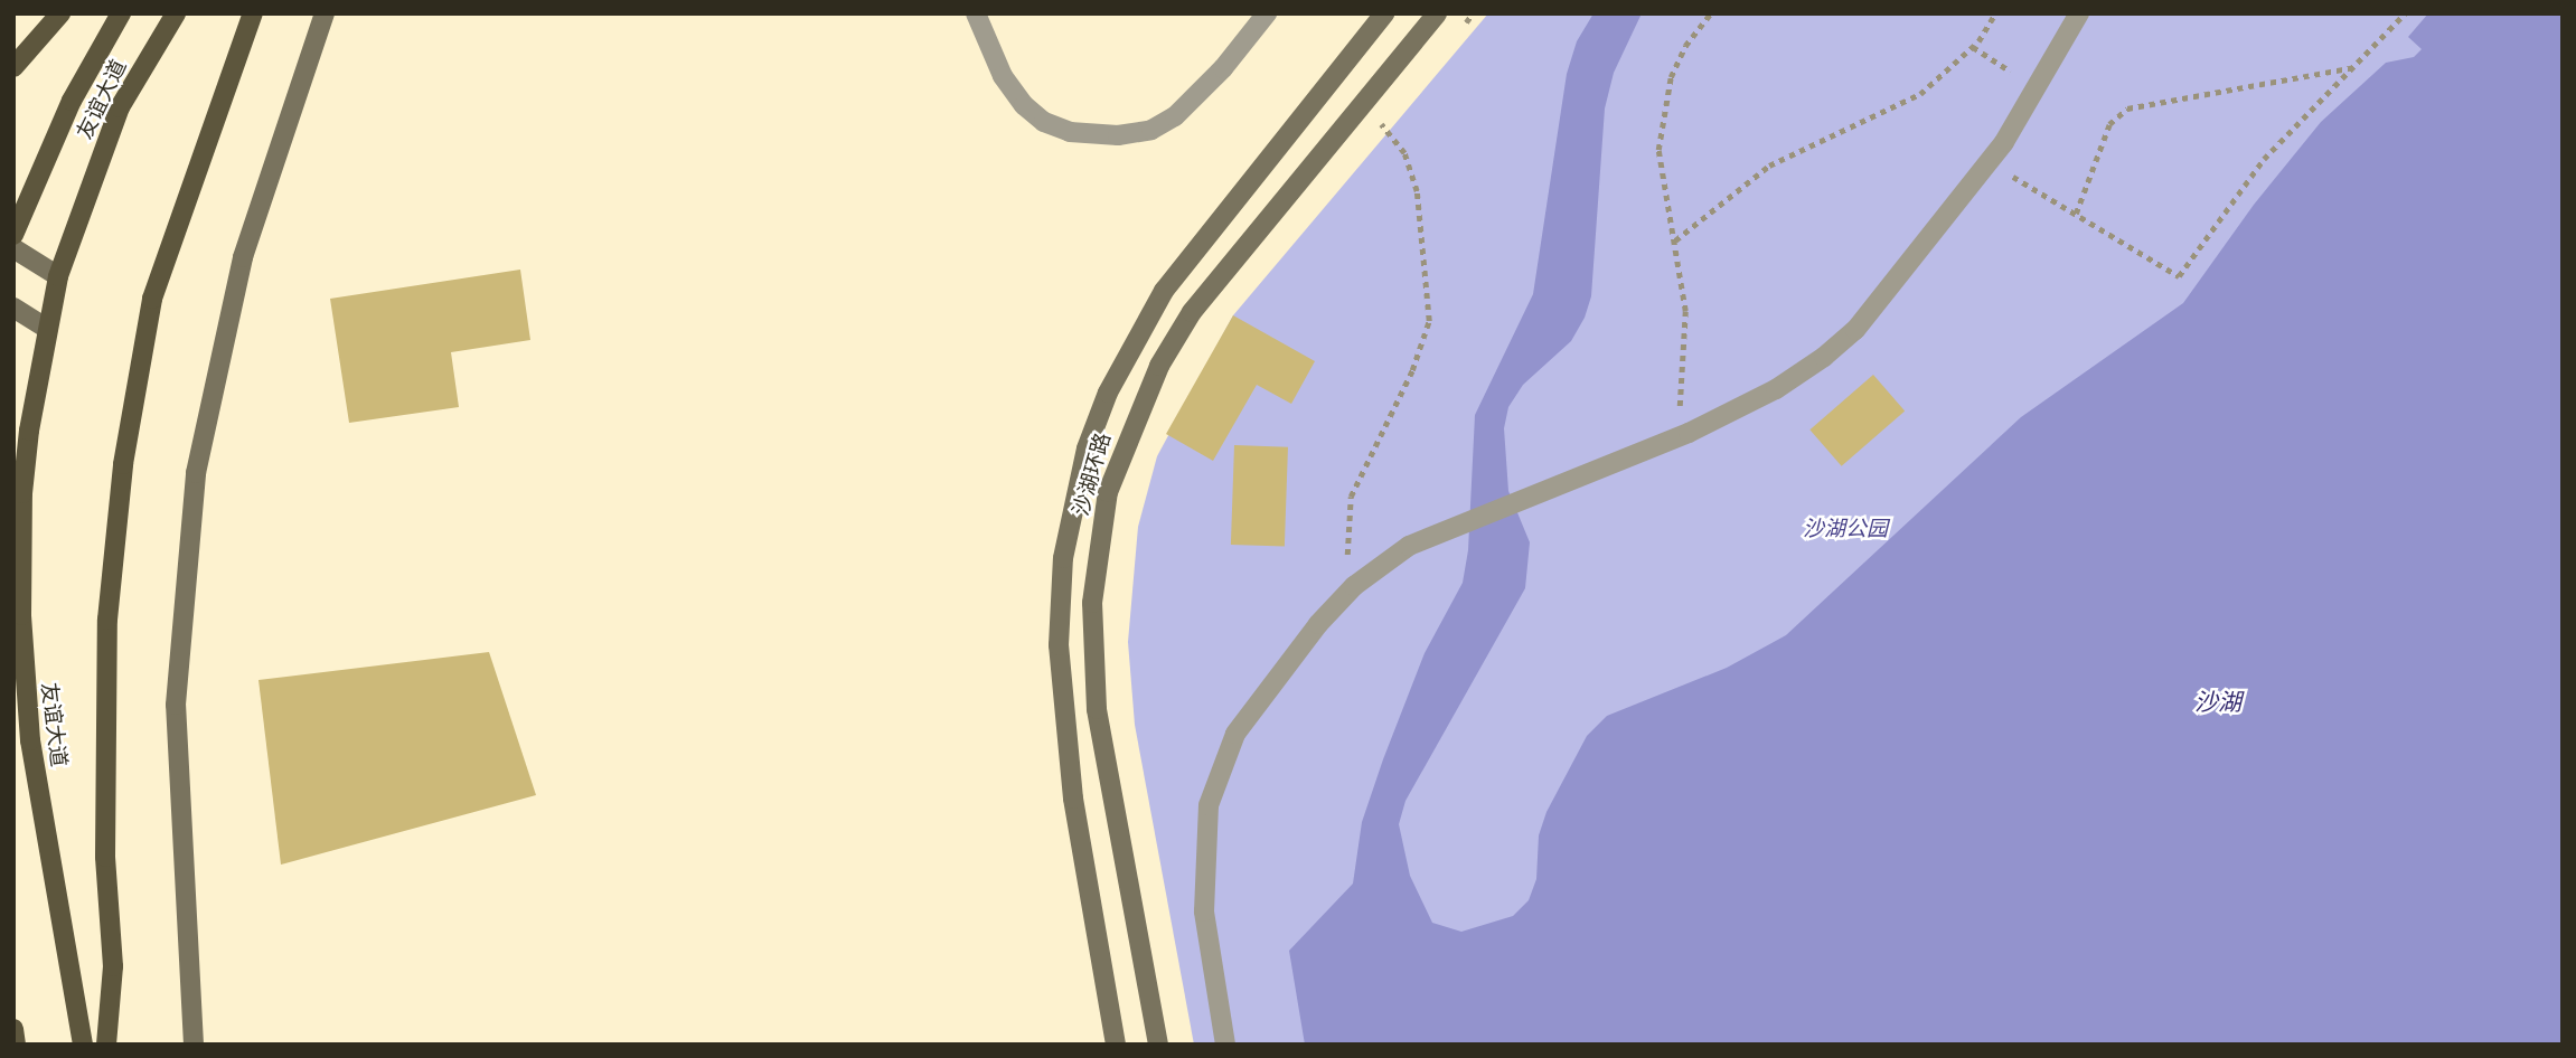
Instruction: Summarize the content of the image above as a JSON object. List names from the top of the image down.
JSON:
{
  "streets": {
    "main road": ["友谊大道"],
    "street": ["沙湖环路"]
  },
  "water": ["沙湖"],
  "parks": ["沙湖公园"]
}
